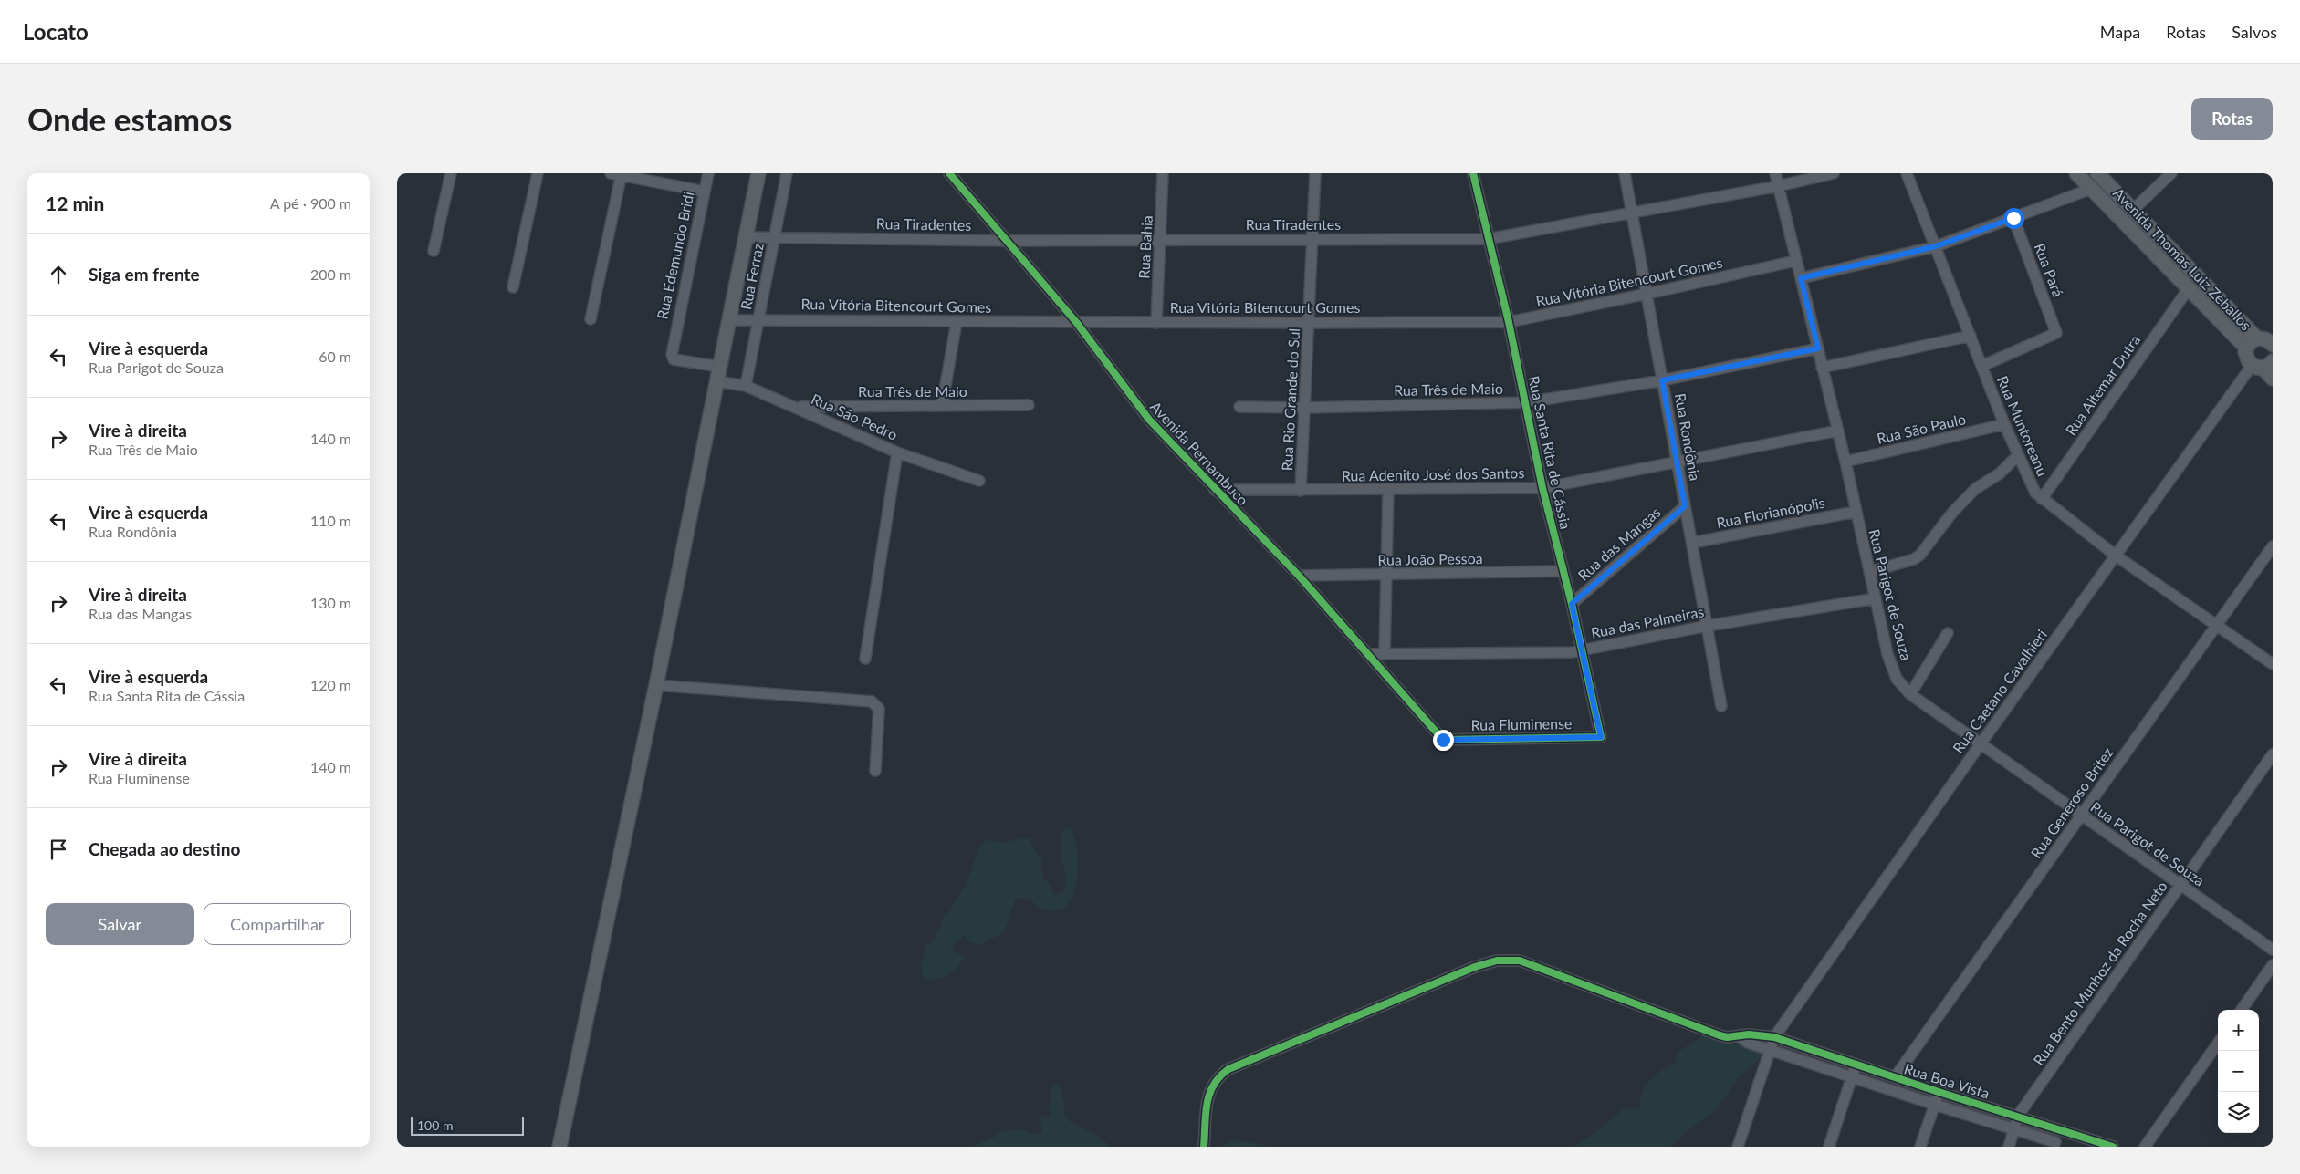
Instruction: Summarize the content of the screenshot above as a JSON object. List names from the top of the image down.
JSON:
{
  "streets": {
    "main road": ["Avenida Thomas Luiz Zeballos"],
    "street": [
      "Rua Tiradentes",
      "Rua Bahia",
      "Rua Edemundo Bridi",
      "Rua Pará",
      "Rua Ferraz",
      "Rua Vitória Bitencourt Gomes",
      "Rua Altemar Dutra",
      "Rua Três de Maio",
      "Rua Rio Grande do Sul",
      "Rua São Pedro",
      "Rua Muntoreanu",
      "Rua São Paulo",
      "Rua Rondônia",
      "Rua Santa Rita de Cássia",
      "Avenida Pernambuco",
      "Rua Adenito José dos Santos",
      "Rua Florianópolis",
      "Rua das Mangas",
      "Rua João Pessoa",
      "Rua Parigot de Souza",
      "Rua das Palmeiras",
      "Rua Caetano Cavalhieri",
      "Rua Fluminense",
      "Rua Generoso Britez",
      "Rua Bento Munhoz da Rocha Neto",
      "Rua Boa Vista"
    ]
  },
  "crossings": [
    ["Rua Tiradentes", "Rua Bahia"],
    ["Rua Tiradentes", "Rua Ferraz"],
    ["Rua Tiradentes", "Rua Rio Grande do Sul"],
    ["Rua Tiradentes", "Rua Rondônia"],
    ["Rua Tiradentes", "Rua Santa Rita de Cássia"],
    ["Rua Tiradentes", "Avenida Pernambuco"],
    ["Rua Tiradentes", "Rua Parigot de Souza"],
    ["Rua Bahia", "Rua Vitória Bitencourt Gomes"],
    ["Avenida Thomas Luiz Zeballos", "Rua Altemar Dutra"],
    ["Rua Pará", "Rua Muntoreanu"],
    ["Rua Ferraz", "Rua Vitória Bitencourt Gomes"],
    ["Rua Ferraz", "Rua São Pedro"],
    ["Rua Vitória Bitencourt Gomes", "Rua Rio Grande do Sul"],
    ["Rua Vitória Bitencourt Gomes", "Rua Rondônia"],
    ["Rua Vitória Bitencourt Gomes", "Rua Santa Rita de Cássia"],
    ["Rua Vitória Bitencourt Gomes", "Avenida Pernambuco"],
    ["Rua Vitória Bitencourt Gomes", "Rua Parigot de Souza"],
    ["Rua Altemar Dutra", "Rua Muntoreanu"],
    ["Rua Três de Maio", "Rua Rio Grande do Sul"],
    ["Rua Três de Maio", "Rua São Pedro"],
    ["Rua Três de Maio", "Rua Rondônia"],
    ["Rua Três de Maio", "Rua Santa Rita de Cássia"],
    ["Rua Três de Maio", "Rua Parigot de Souza"],
    ["Rua Rio Grande do Sul", "Rua Adenito José dos Santos"],
    ["Rua Muntoreanu", "Rua São Paulo"],
    ["Rua Muntoreanu", "Rua Caetano Cavalhieri"],
    ["Rua Muntoreanu", "Rua Generoso Britez"],
    ["Rua São Paulo", "Rua Parigot de Souza"],
    ["Rua Rondônia", "Rua Adenito José dos Santos"],
    ["Rua Rondônia", "Rua Florianópolis"],
    ["Rua Rondônia", "Rua das Mangas"],
    ["Rua Rondônia", "Rua das Palmeiras"],
    ["Rua Santa Rita de Cássia", "Rua Adenito José dos Santos"],
    ["Rua Santa Rita de Cássia", "Rua das Mangas"],
    ["Rua Santa Rita de Cássia", "Rua João Pessoa"],
    ["Rua Santa Rita de Cássia", "Rua das Palmeiras"],
    ["Rua Santa Rita de Cássia", "Rua Fluminense"],
    ["Avenida Pernambuco", "Rua Adenito José dos Santos"],
    ["Avenida Pernambuco", "Rua João Pessoa"],
    ["Avenida Pernambuco", "Rua das Palmeiras"],
    ["Avenida Pernambuco", "Rua Fluminense"],
    ["Rua Adenito José dos Santos", "Rua Parigot de Souza"],
    ["Rua Florianópolis", "Rua Parigot de Souza"],
    ["Rua Parigot de Souza", "Rua das Palmeiras"],
    ["Rua Parigot de Souza", "Rua Caetano Cavalhieri"],
    ["Rua Parigot de Souza", "Rua Generoso Britez"],
    ["Rua Parigot de Souza", "Rua Bento Munhoz da Rocha Neto"],
    ["Rua Caetano Cavalhieri", "Rua Boa Vista"],
    ["Rua Generoso Britez", "Rua Boa Vista"],
    ["Rua Bento Munhoz da Rocha Neto", "Rua Boa Vista"]
  ],
  "scale_bar": "100 m",
  "page": {
    "header": "Locato",
    "nav": ["Mapa", "Rotas", "Salvos"],
    "buttons": [
      "Rotas",
      ["Salvar", "Compartilhar"]
    ],
    "title": "Onde estamos",
    "heading": ["12 min", "A pé · 900 m"],
    "list": [
      ["Siga em frente", "200 m"],
      ["Vire à esquerda", "Rua Parigot de Souza", "60 m"],
      ["Vire à direita", "Rua Três de Maio", "140 m"],
      ["Vire à esquerda", "Rua Rondônia", "110 m"],
      ["Vire à direita", "Rua das Mangas", "130 m"],
      ["Vire à esquerda", "Rua Santa Rita de Cássia", "120 m"],
      ["Vire à direita", "Rua Fluminense", "140 m"],
      "Chegada ao destino"
    ],
    "map_buttons": ["+", "−"],
    "scale": "100 m"
  }
}
